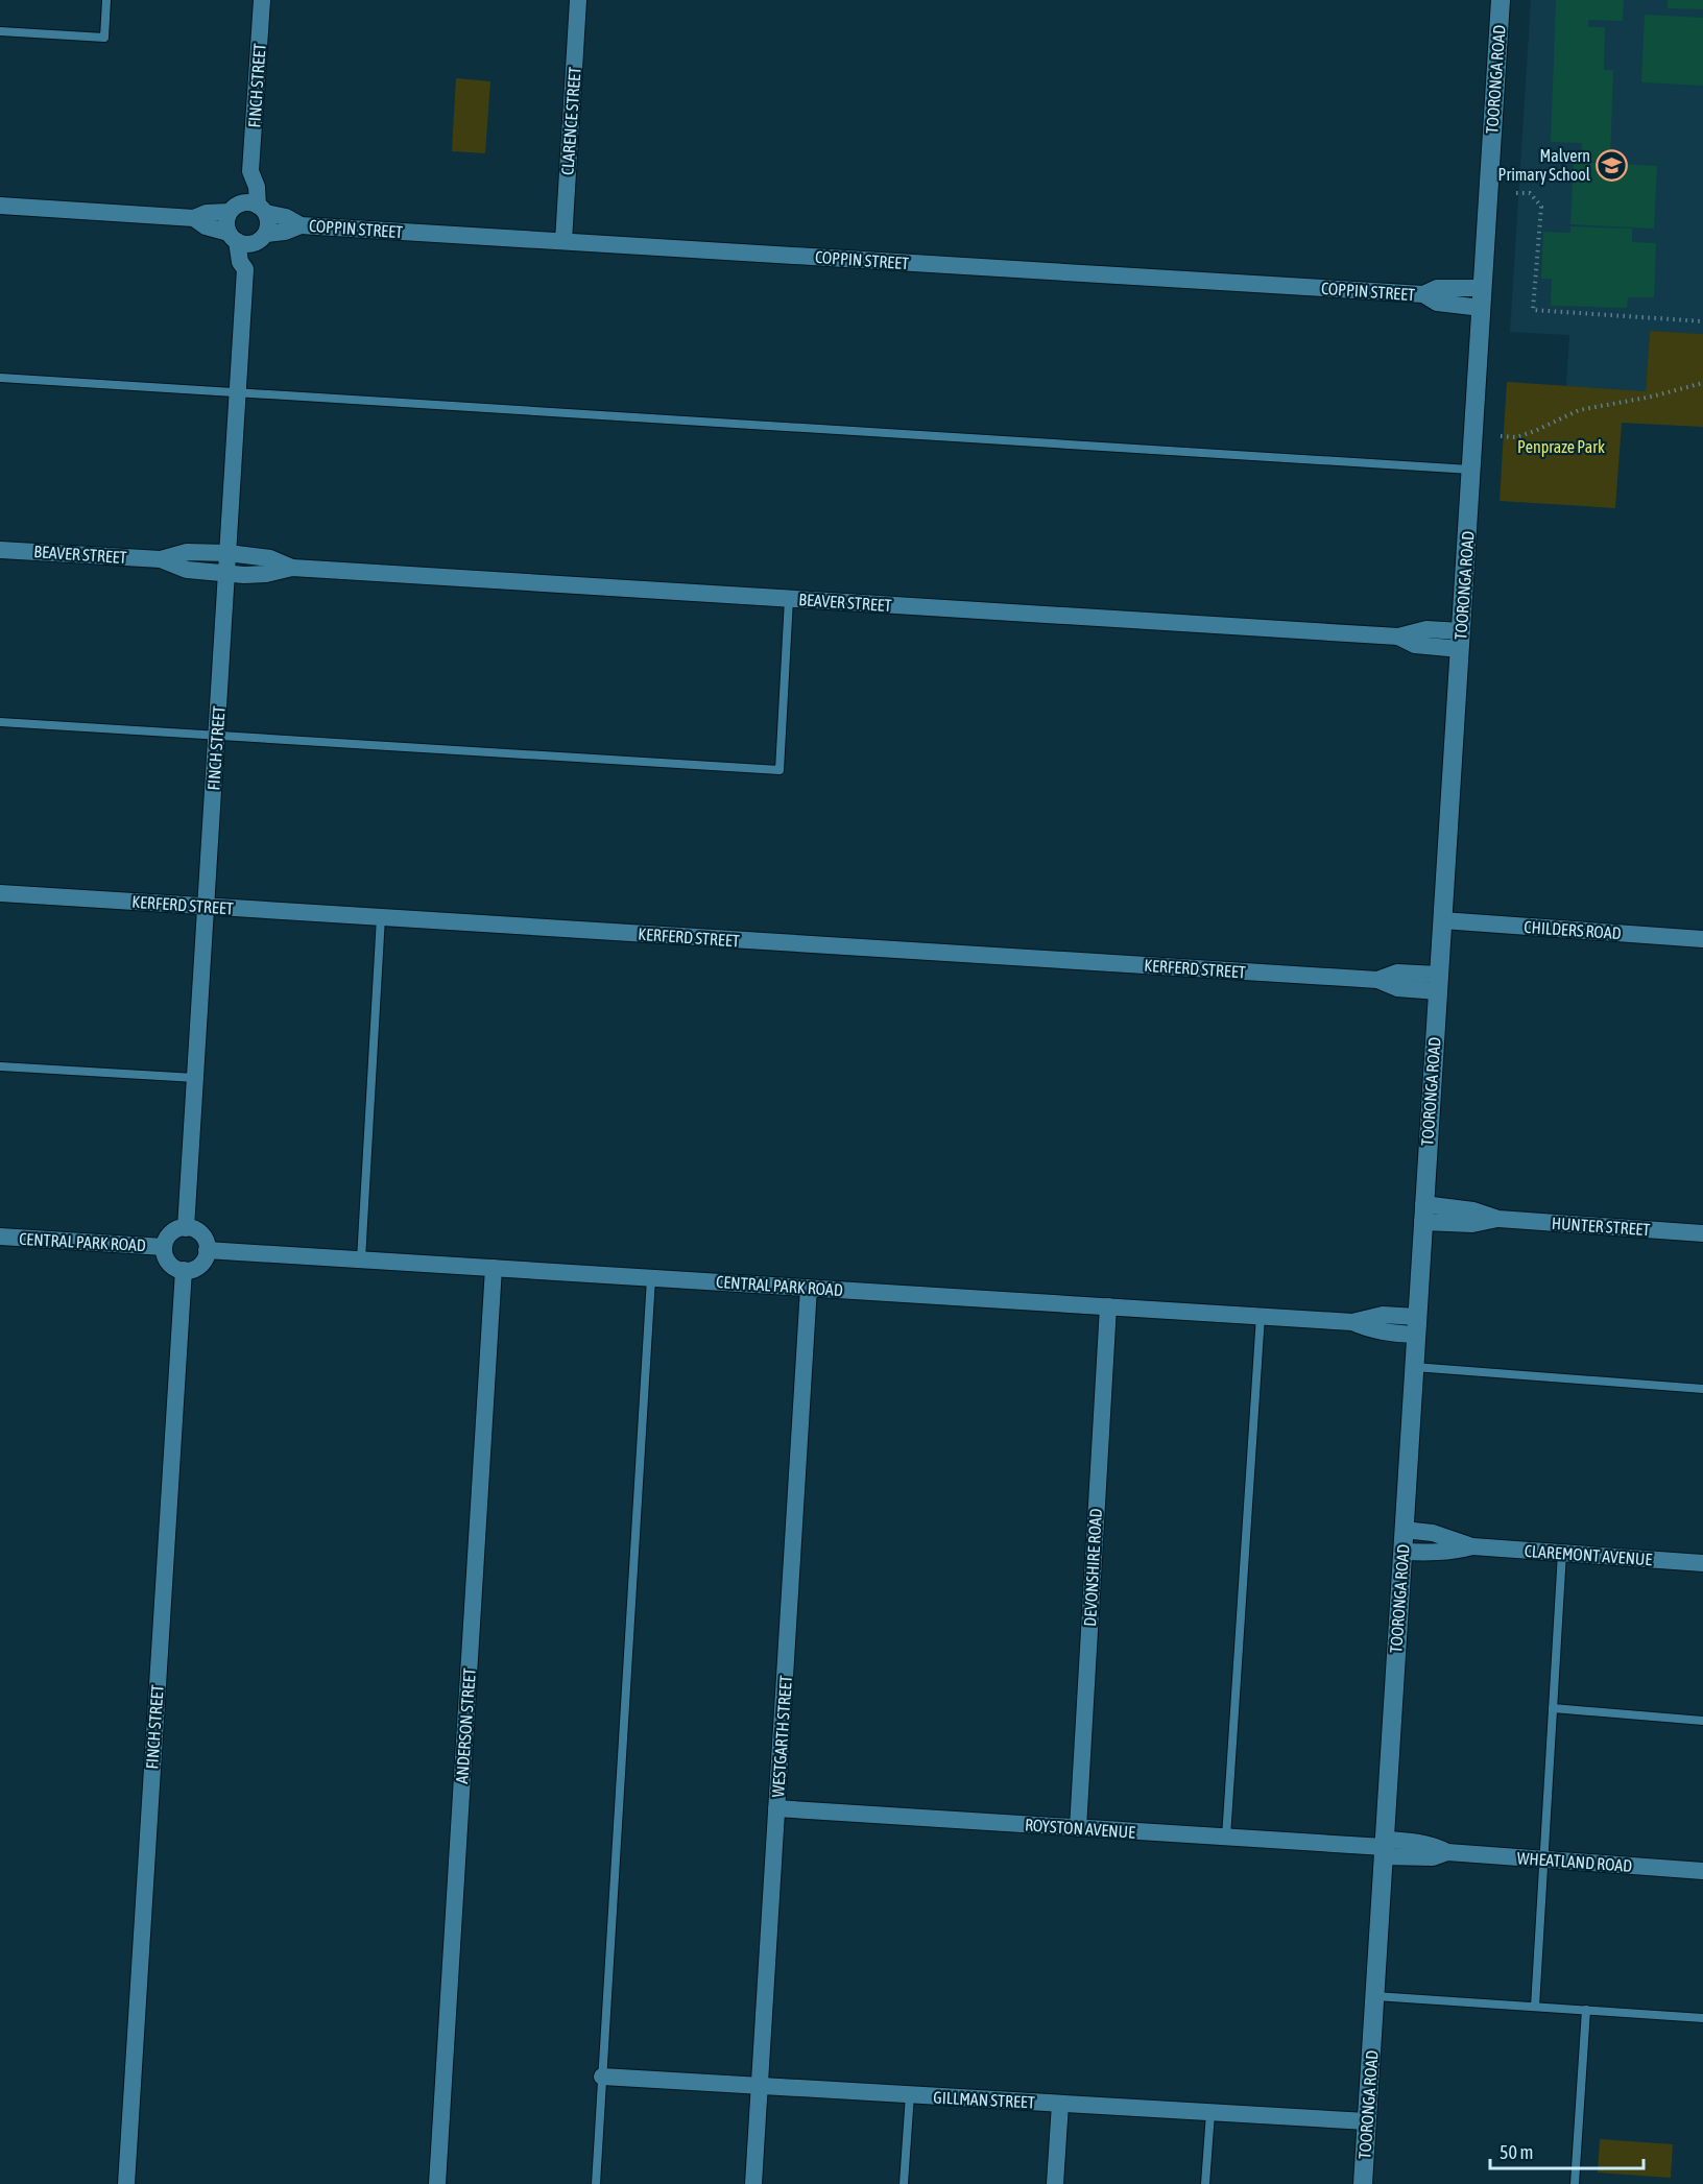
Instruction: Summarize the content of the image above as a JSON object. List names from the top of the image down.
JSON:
{
  "streets": {
    "main road": ["TOORONGA ROAD"],
    "street": [
      "FINCH STREET",
      "CLARENCE STREET",
      "COPPIN STREET",
      "BEAVER STREET",
      "KERFERD STREET",
      "CHILDERS ROAD",
      "HUNTER STREET",
      "CENTRAL PARK ROAD",
      "CLAREMONT AVENUE",
      "DEVONSHIRE ROAD",
      "ANDERSON STREET",
      "WESTGARTH STREET",
      "ROYSTON AVENUE",
      "WHEATLAND ROAD",
      "GILLMAN STREET"
    ]
  },
  "crossings": [
    ["TOORONGA ROAD", "COPPIN STREET"],
    ["TOORONGA ROAD", "BEAVER STREET"],
    ["TOORONGA ROAD", "KERFERD STREET"],
    ["TOORONGA ROAD", "CHILDERS ROAD"],
    ["TOORONGA ROAD", "HUNTER STREET"],
    ["TOORONGA ROAD", "CENTRAL PARK ROAD"],
    ["TOORONGA ROAD", "CLAREMONT AVENUE"],
    ["TOORONGA ROAD", "ROYSTON AVENUE"],
    ["TOORONGA ROAD", "WHEATLAND ROAD"],
    ["TOORONGA ROAD", "GILLMAN STREET"],
    ["FINCH STREET", "COPPIN STREET"],
    ["FINCH STREET", "BEAVER STREET"],
    ["FINCH STREET", "KERFERD STREET"],
    ["FINCH STREET", "CENTRAL PARK ROAD"],
    ["CLARENCE STREET", "COPPIN STREET"],
    ["CENTRAL PARK ROAD", "DEVONSHIRE ROAD"],
    ["CENTRAL PARK ROAD", "ANDERSON STREET"],
    ["CENTRAL PARK ROAD", "WESTGARTH STREET"],
    ["DEVONSHIRE ROAD", "ROYSTON AVENUE"],
    ["WESTGARTH STREET", "ROYSTON AVENUE"],
    ["WESTGARTH STREET", "GILLMAN STREET"],
    ["ROYSTON AVENUE", "WHEATLAND ROAD"]
  ],
  "parks": ["Penpraze Park"],
  "places": {
    "school or university": ["Malvern Primary School"]
  },
  "scale_bar": "50 m"
}
